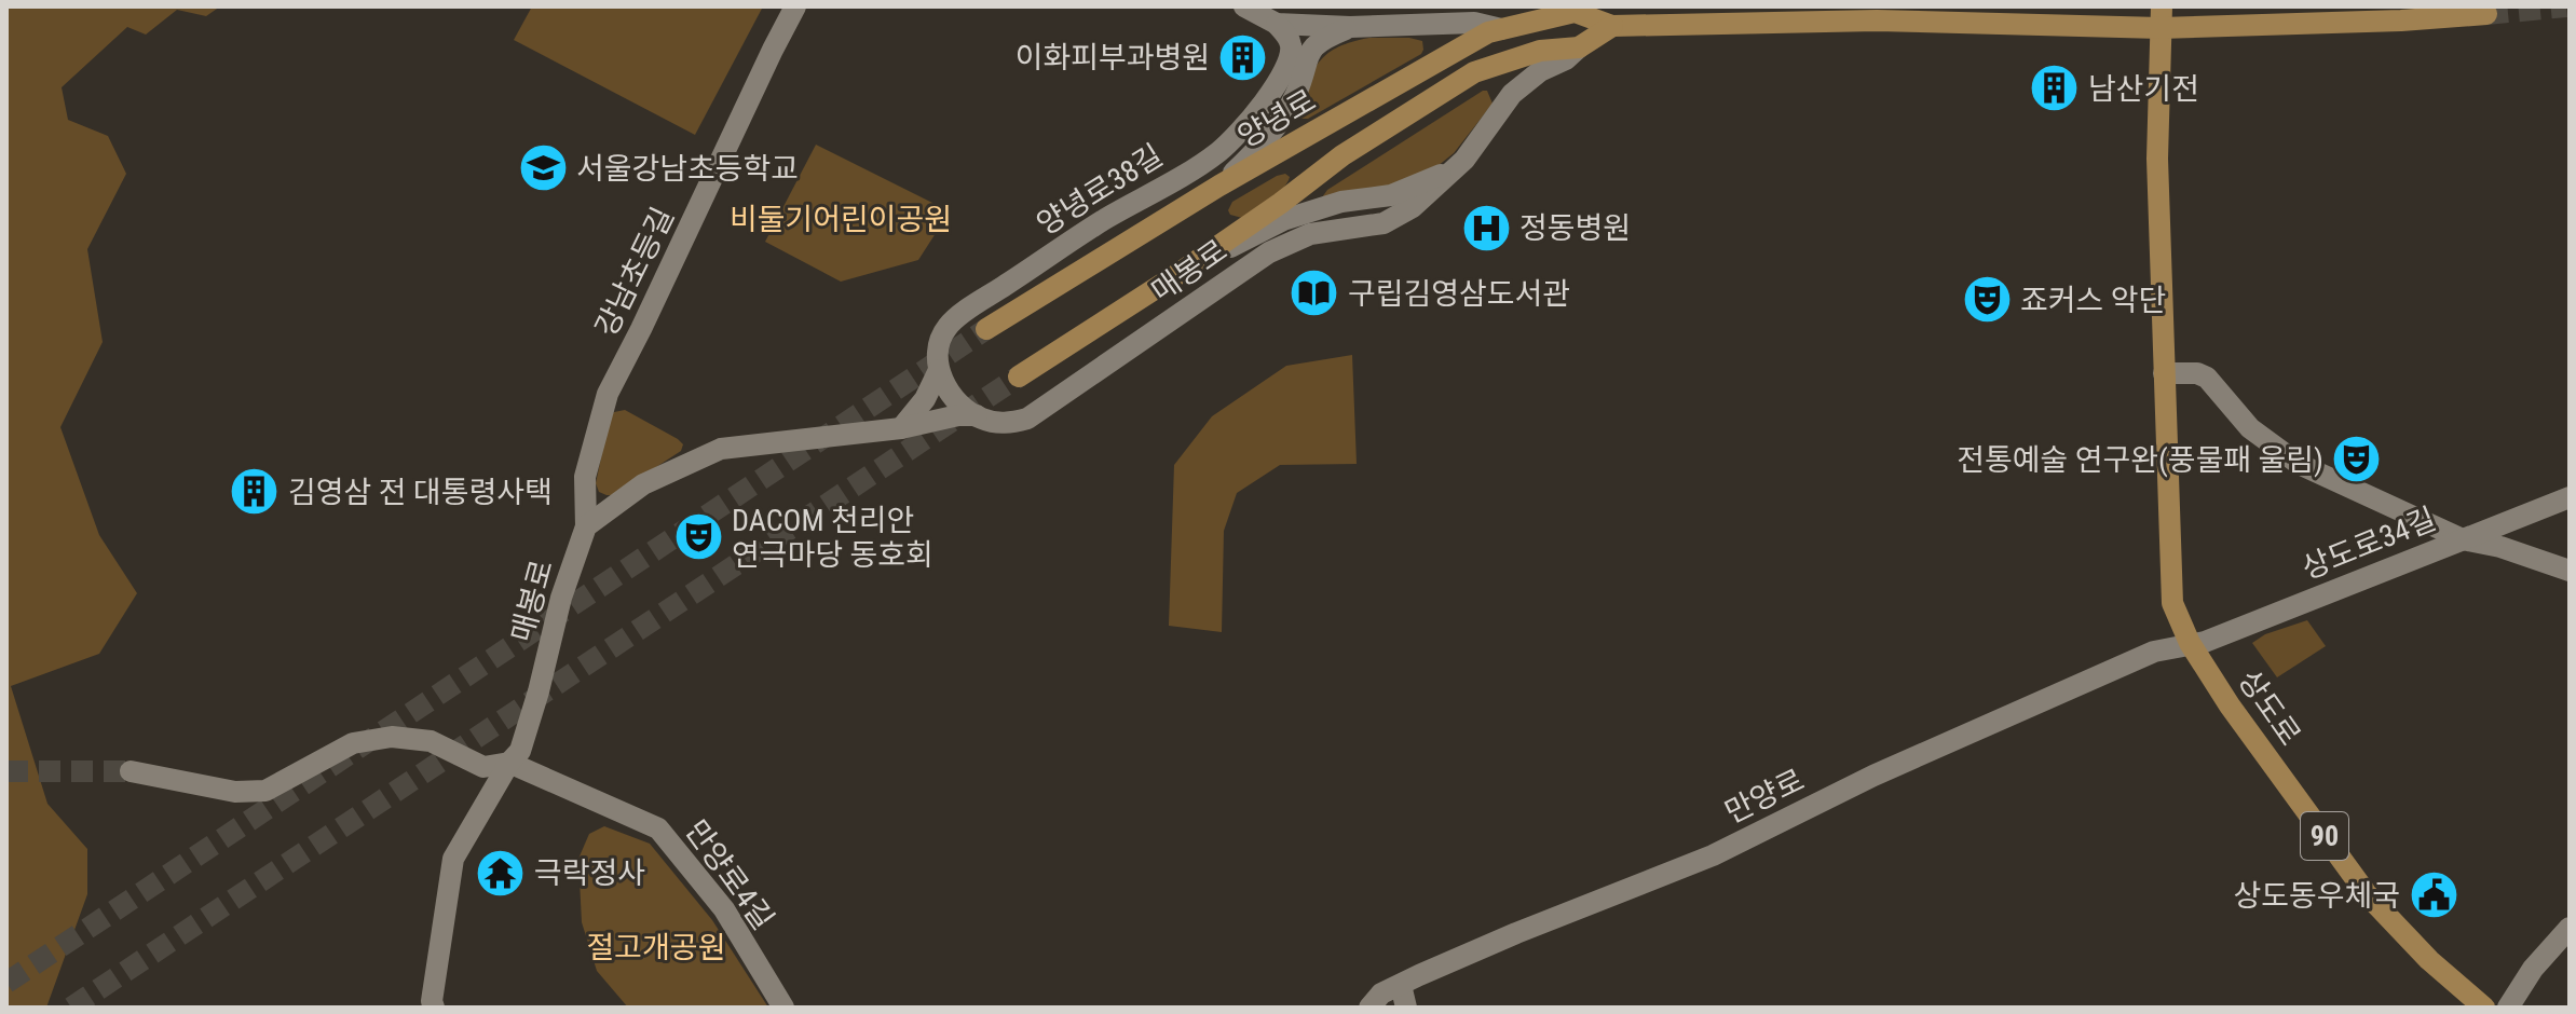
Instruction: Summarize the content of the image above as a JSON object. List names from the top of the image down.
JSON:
{
  "streets": {
    "main road": ["양녕로", "상도로", "90"],
    "street": [
      "양녕로38길",
      "매봉로",
      "강남초등길",
      "상도로34길",
      "만양로",
      "만양로4길"
    ]
  },
  "crossings": [
    ["양녕로", "상도로"],
    ["양녕로38길", "매봉로"],
    ["매봉로", "강남초등길"],
    ["매봉로", "만양로4길"],
    ["상도로34길", "상도로"],
    ["상도로34길", "만양로"],
    ["상도로", "만양로"]
  ],
  "parks": ["비둘기어린이공원", "절고개공원"],
  "places": {
    "building": ["이화피부과병원", "남산기전", "김영삼 전 대통령사택"],
    "school or university": ["서울강남초등학교"],
    "hospital": ["정동병원"],
    "library": ["구립김영삼도서관"],
    "theatre": ["죠커스 악단", "전통예술 연구완(풍물패 울림)", "DACOM 천리안 연극마당 동호회"],
    "temple": ["극락정사"],
    "public building": ["상도동우체국"]
  }
}
